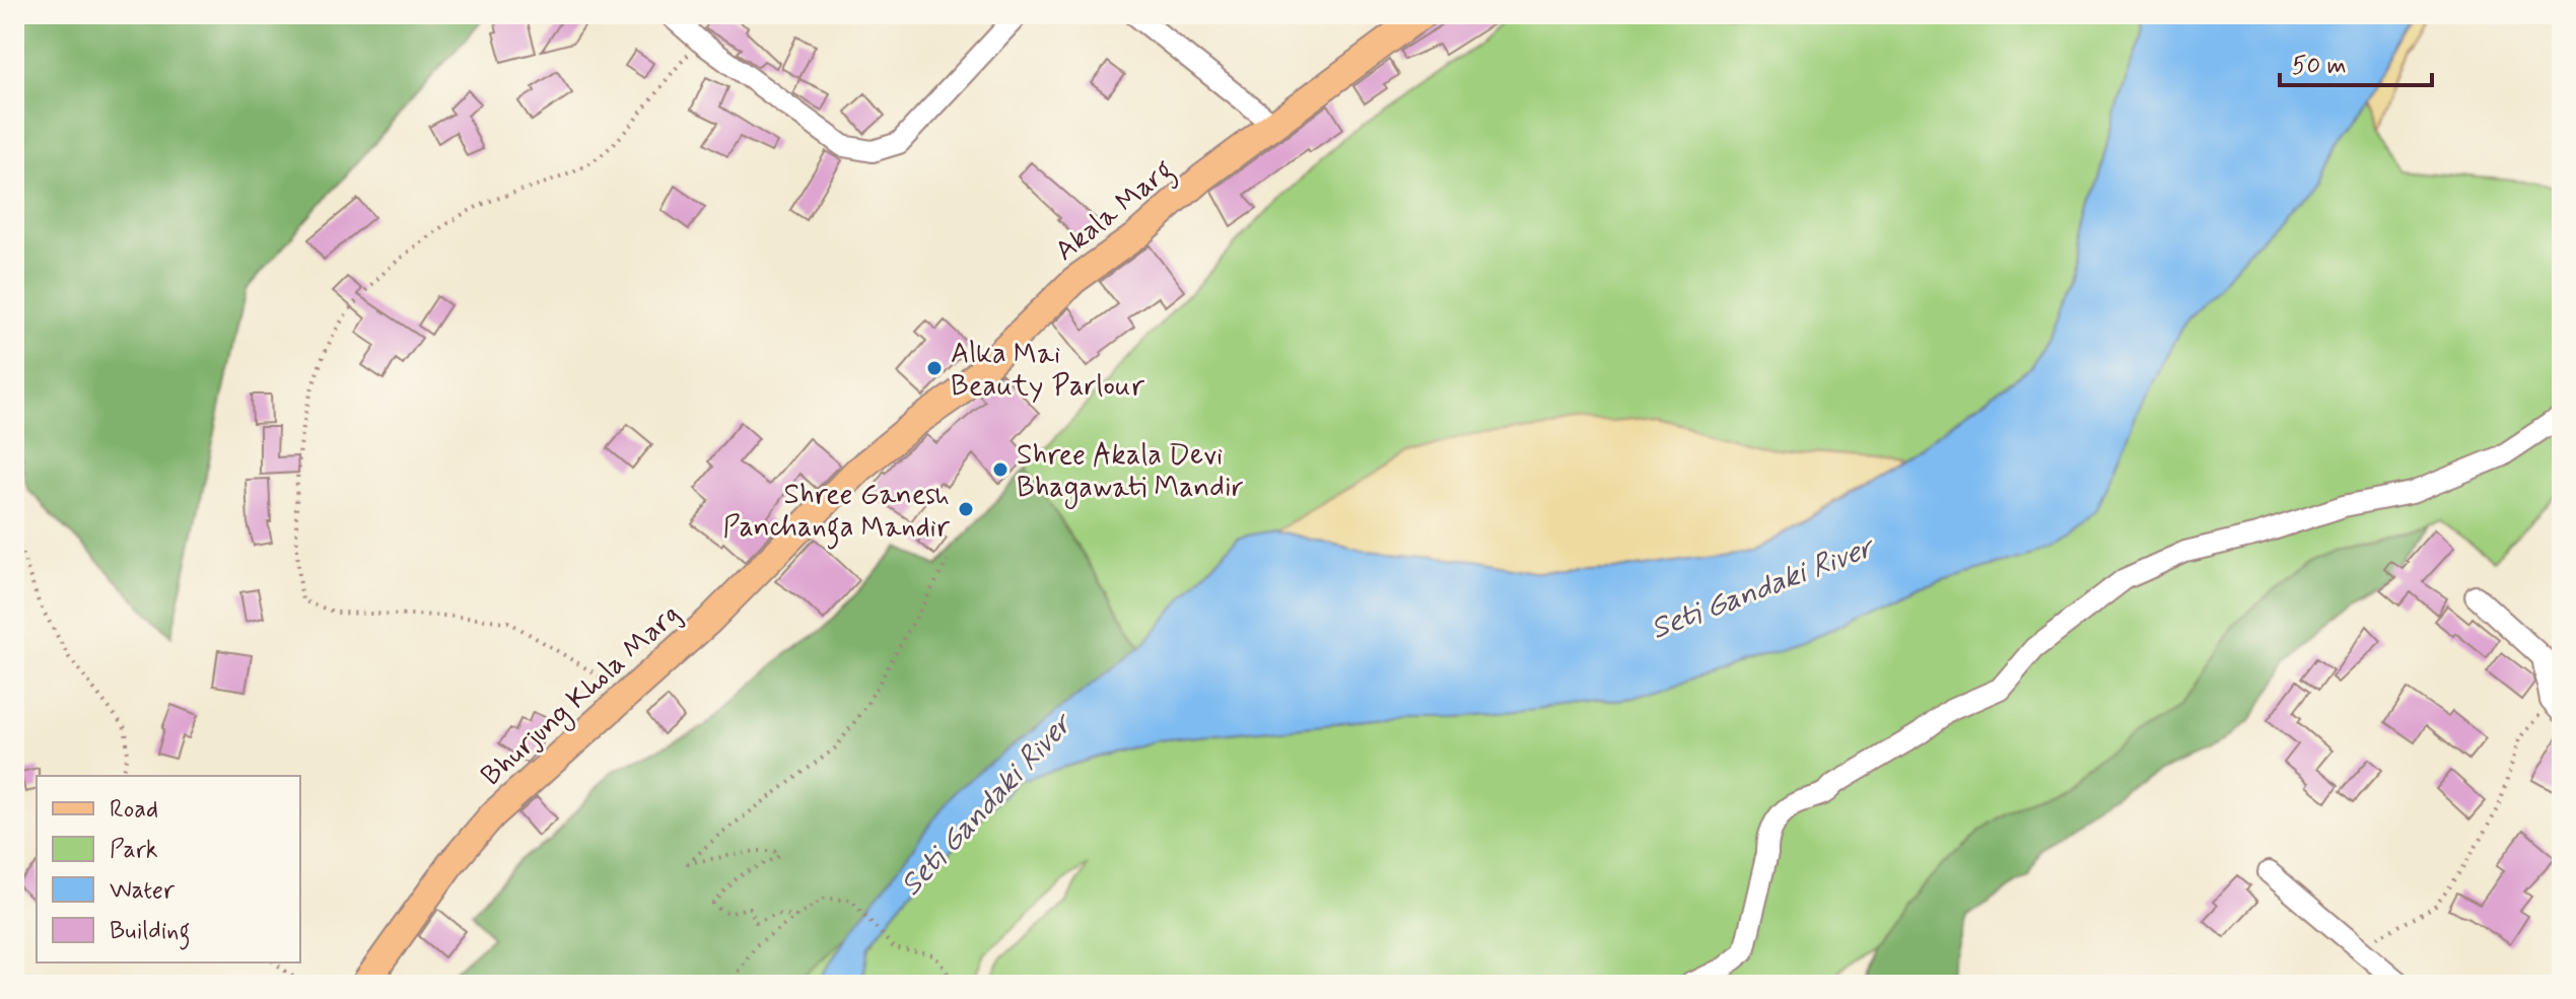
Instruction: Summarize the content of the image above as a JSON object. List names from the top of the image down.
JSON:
{
  "streets": {
    "main road": ["Akala Marg", "Bhurjung Khola Marg"]
  },
  "crossings": [
    ["Akala Marg", "Bhurjung Khola Marg"]
  ],
  "water": ["Seti Gandaki River"],
  "places": ["Alka Mai Beauty Parlour", "Shree Akala Devi Bhagawati Mandir", "Shree Ganesh Panchanga Mandir"],
  "legend": [
    "Road",
    "Park",
    "Water",
    "Building"
  ],
  "scale_bar": "50 m"
}
